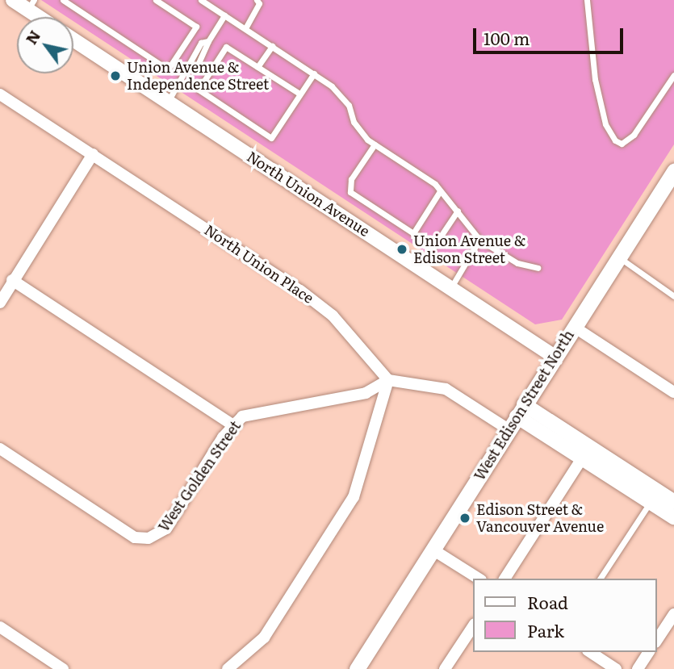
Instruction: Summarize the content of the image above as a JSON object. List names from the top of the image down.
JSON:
{
  "streets": {
    "main road": ["West Edison Street North"],
    "street": ["North Union Avenue", "North Union Place", "West Golden Street"]
  },
  "crossings": [
    ["North Union Avenue", "West Edison Street North"],
    ["North Union Place", "West Golden Street"]
  ],
  "places": ["Union Avenue & Independence Street", "Union Avenue & Edison Street", "Edison Street & Vancouver Avenue"],
  "legend": ["Road", "Park"],
  "scale_bar": "100 m",
  "north": "top left"
}
